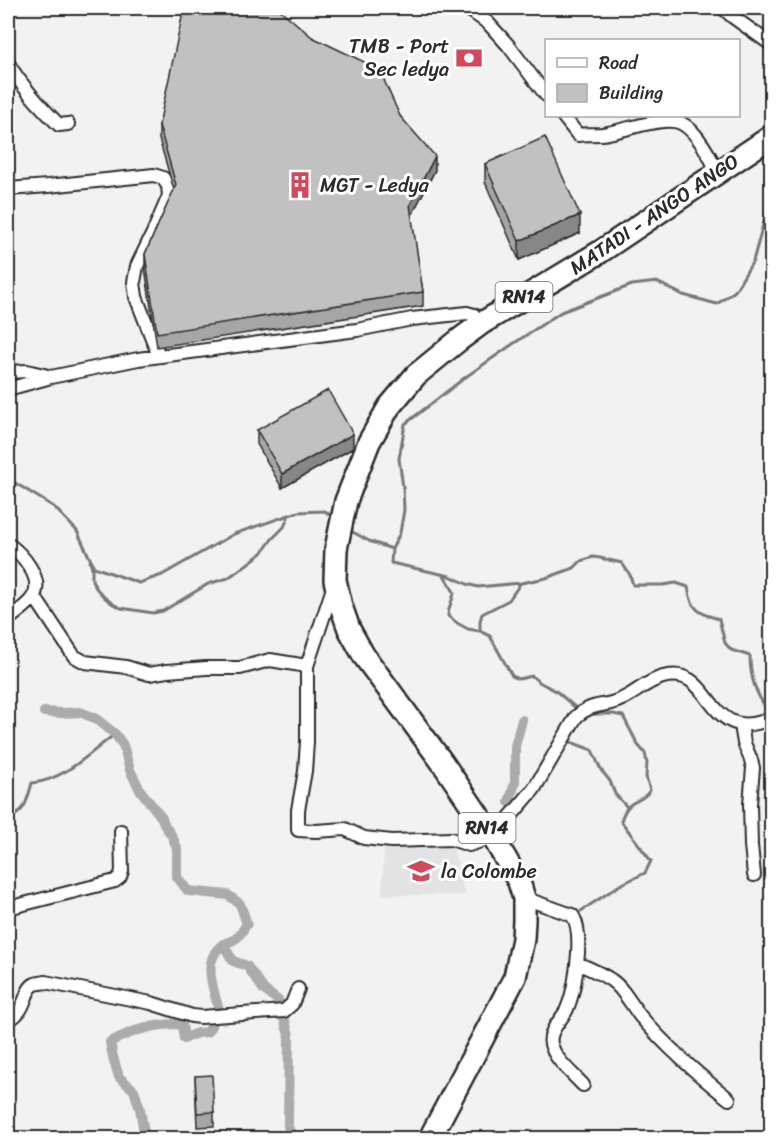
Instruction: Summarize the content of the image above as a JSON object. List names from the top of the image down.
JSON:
{
  "streets": {
    "highway": ["MATADI - ANGO ANGO", "RN14"]
  },
  "places": {
    "bank": ["TMB - Port Sec ledya"],
    "building": ["MGT - Ledya"],
    "school or university": ["la Colombe"]
  },
  "legend": ["Road", "Building"]
}
